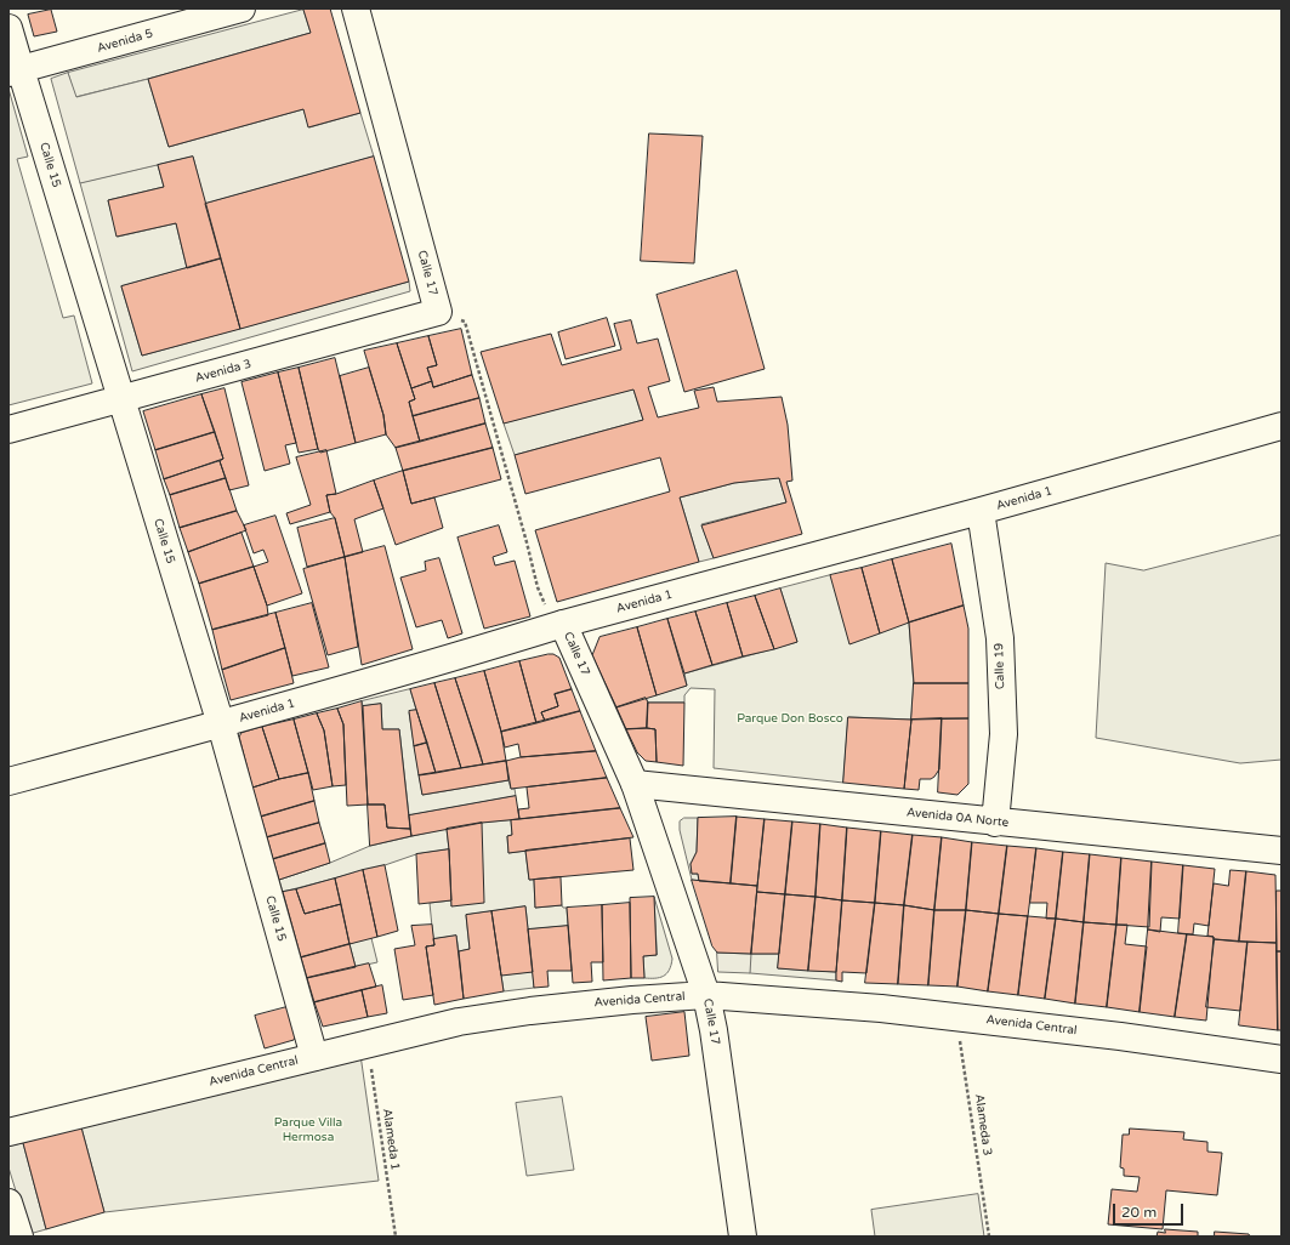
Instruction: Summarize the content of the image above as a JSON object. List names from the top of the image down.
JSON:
{
  "streets": {
    "street": [
      "Avenida 5",
      "Calle 15",
      "Calle 17",
      "Avenida 3",
      "Avenida 1",
      "Calle 19",
      "Avenida 0A Norte",
      "Avenida Central"
    ],
    "path": ["Alameda 3", "Alameda 1"]
  },
  "crossings": [
    ["Avenida 5", "Calle 15"],
    ["Calle 15", "Avenida 3"],
    ["Calle 15", "Avenida 1"],
    ["Calle 15", "Avenida Central"],
    ["Calle 17", "Avenida 3"],
    ["Calle 17", "Avenida 1"],
    ["Calle 17", "Avenida 0A Norte"],
    ["Calle 17", "Avenida Central"],
    ["Avenida 1", "Calle 19"],
    ["Calle 19", "Avenida 0A Norte"],
    ["Avenida Central", "Alameda 3"],
    ["Avenida Central", "Alameda 1"]
  ],
  "parks": ["Parque Don Bosco", "Parque Villa Hermosa"],
  "scale_bar": "20 m"
}
